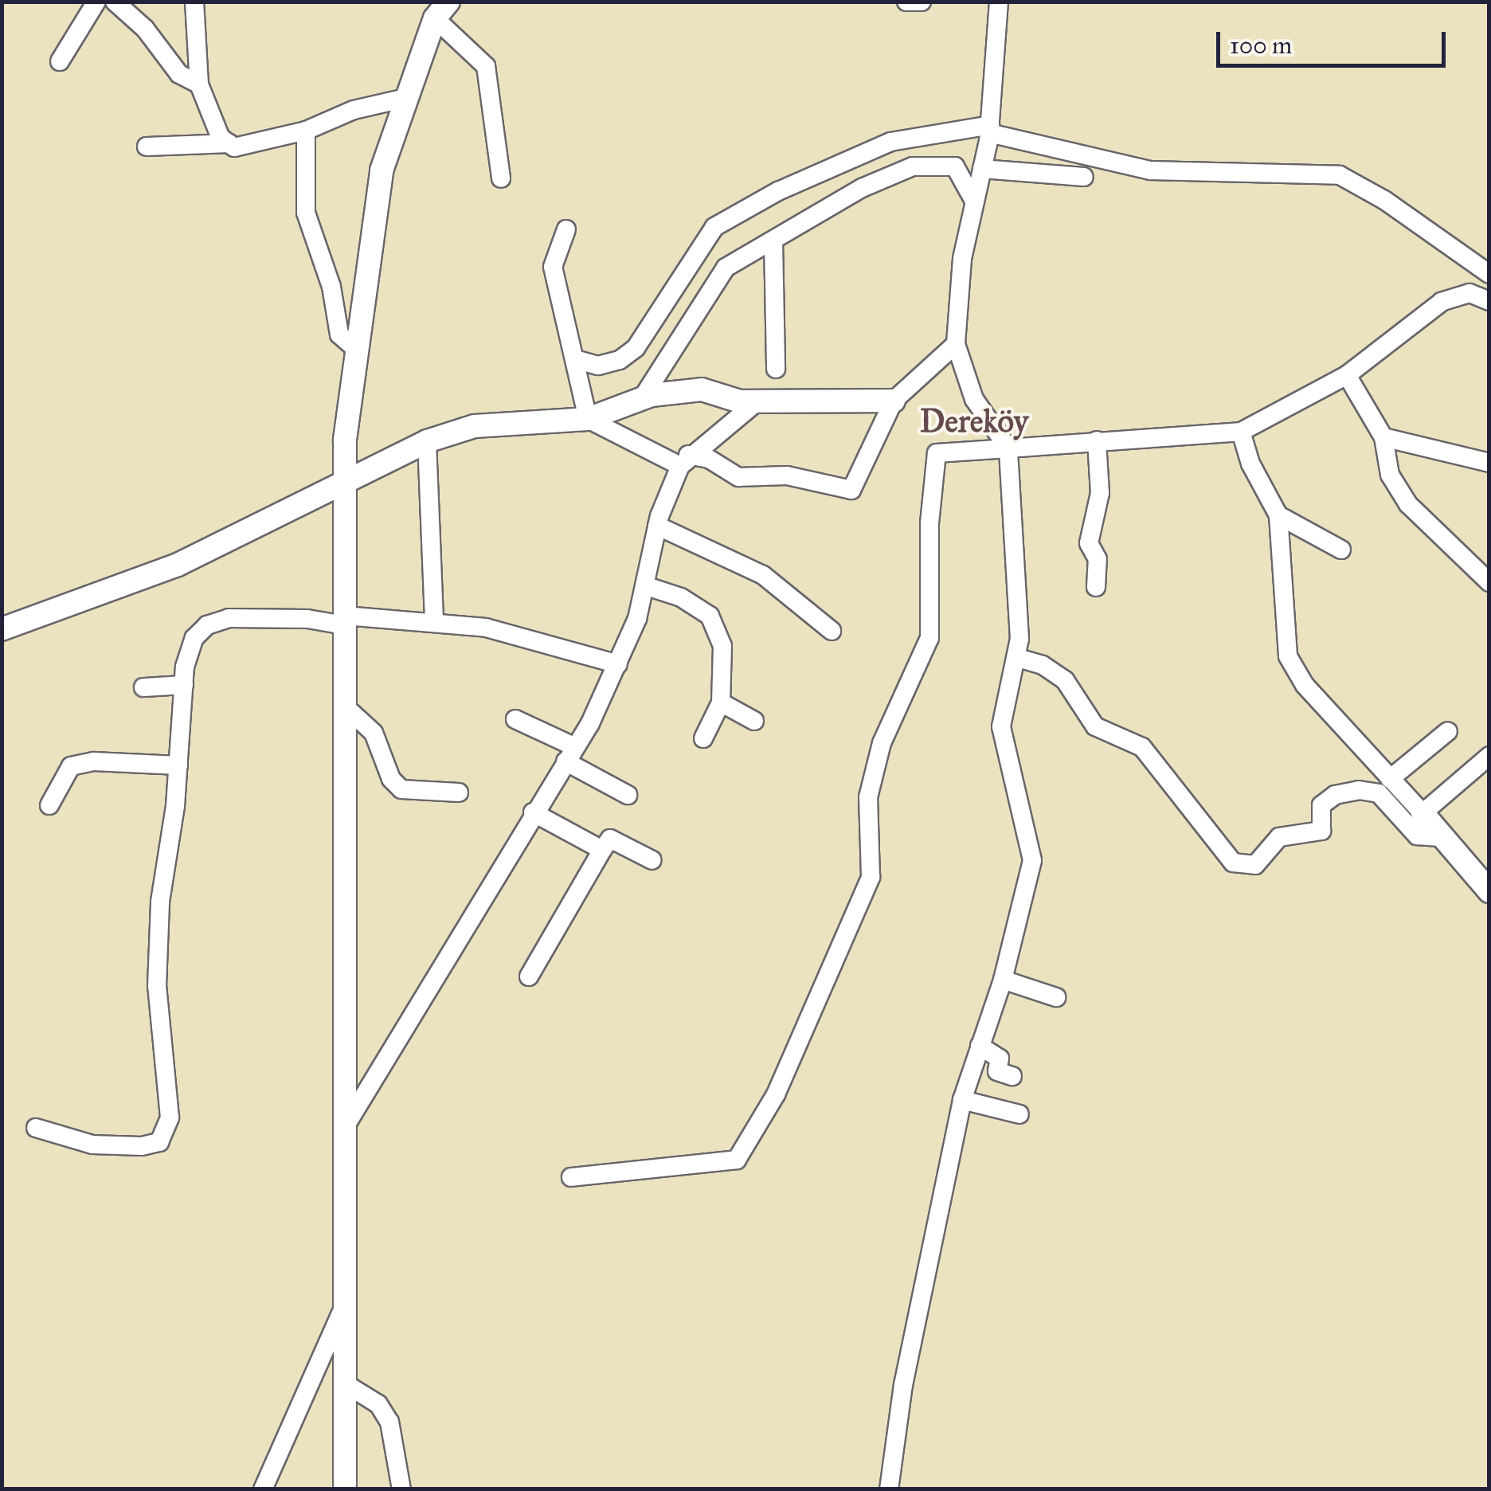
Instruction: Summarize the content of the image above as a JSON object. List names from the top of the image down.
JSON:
{
  "districts": ["Dereköy"],
  "scale_bar": "100 m"
}
